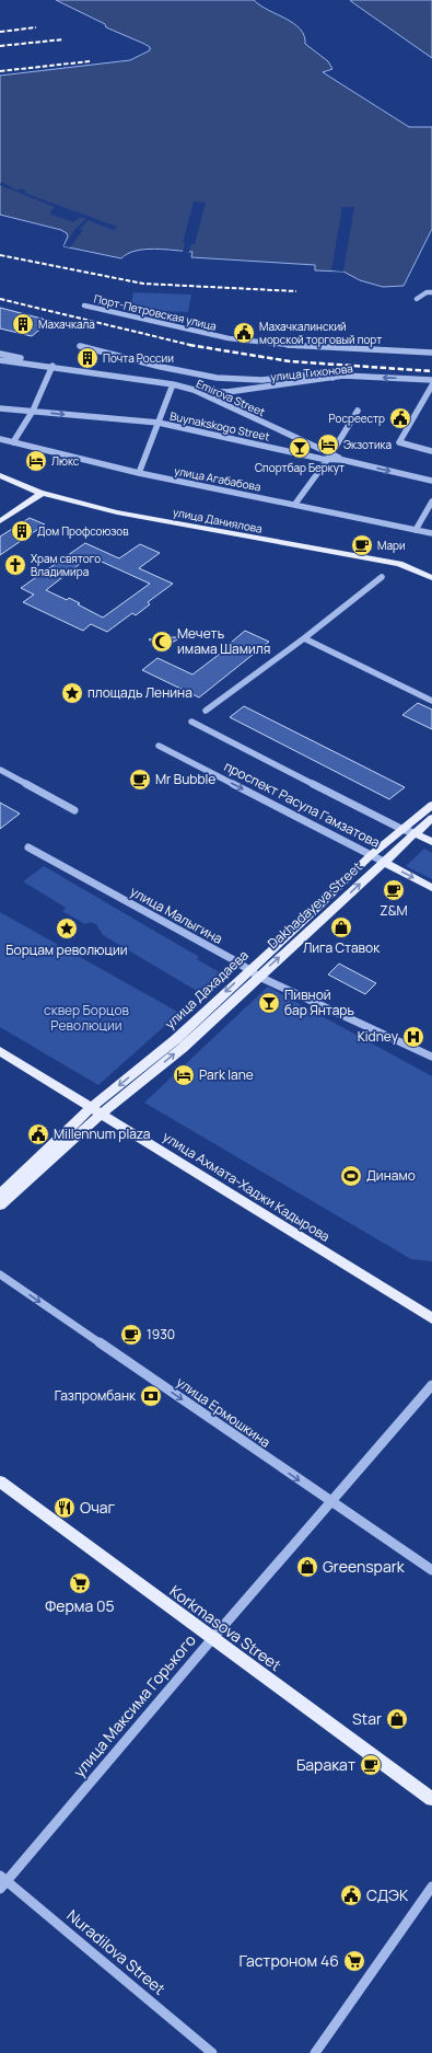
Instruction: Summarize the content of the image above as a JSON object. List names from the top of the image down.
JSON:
{
  "streets": {
    "main road": [
      "улица Даниялова",
      "проспект Расула Гамзатова",
      "Dakhadayeva Street",
      "улица Дахадаева",
      "улица Ахмата-Хаджи Кадырова",
      "Korkmasova Street"
    ],
    "street": [
      "Порт-Петровская улица",
      "улица Тихонова",
      "Emirova Street",
      "Buynakskogo Street",
      "улица Агабабова",
      "улица Малыгина",
      "улица Ермошкина",
      "улица Максима Горького",
      "Nuradilova Street"
    ]
  },
  "crossings": [
    ["улица Тихонова", "Emirova Street"],
    ["Emirova Street", "Buynakskogo Street"],
    ["проспект Расула Гамзатова", "Dakhadayeva Street"],
    ["проспект Расула Гамзатова", "улица Дахадаева"],
    ["Dakhadayeva Street", "улица Малыгина"],
    ["Dakhadayeva Street", "улица Дахадаева"],
    ["Dakhadayeva Street", "улица Ахмата-Хаджи Кадырова"],
    ["улица Малыгина", "улица Дахадаева"],
    ["улица Дахадаева", "улица Ахмата-Хаджи Кадырова"],
    ["улица Ермошкина", "улица Максима Горького"],
    ["Korkmasova Street", "улица Максима Горького"],
    ["улица Максима Горького", "Nuradilova Street"]
  ],
  "one_way": [
    "улица Тихонова",
    "Dakhadayeva Street",
    "улица Дахадаева",
    "улица Ермошкина"
  ],
  "parks": ["сквер Борцов Революции"],
  "places": {
    "building": ["Махачкала", "Почта России", "Дом Профсоюзов"],
    "public building": [
      "Махачкалинский морской торговый порт",
      "Росреестр",
      "Millennum plaza",
      "СДЭК"
    ],
    "hotel": ["Экзотика", "Люкс", "Park lane"],
    "bar": ["Спортбар Беркут", "Пивной бар Янтарь"],
    "cafe": [
      "Мари",
      "Mr Bubble",
      "Z&M",
      "1930",
      "Баракат"
    ],
    "church": ["Храм святого Владимира"],
    "mosque": ["Мечеть имама Шамиля"],
    "place": ["площадь Ленина", "Борцам революции"],
    "shop": ["Лига Ставок", "Greenspark", "Star"],
    "hospital": ["Kidney"],
    "sports": ["Динамо"],
    "bank": ["Газпромбанк"],
    "restaurant": ["Очаг"],
    "supermarket": ["Ферма 05", "Гастроном 46"]
  }
}
